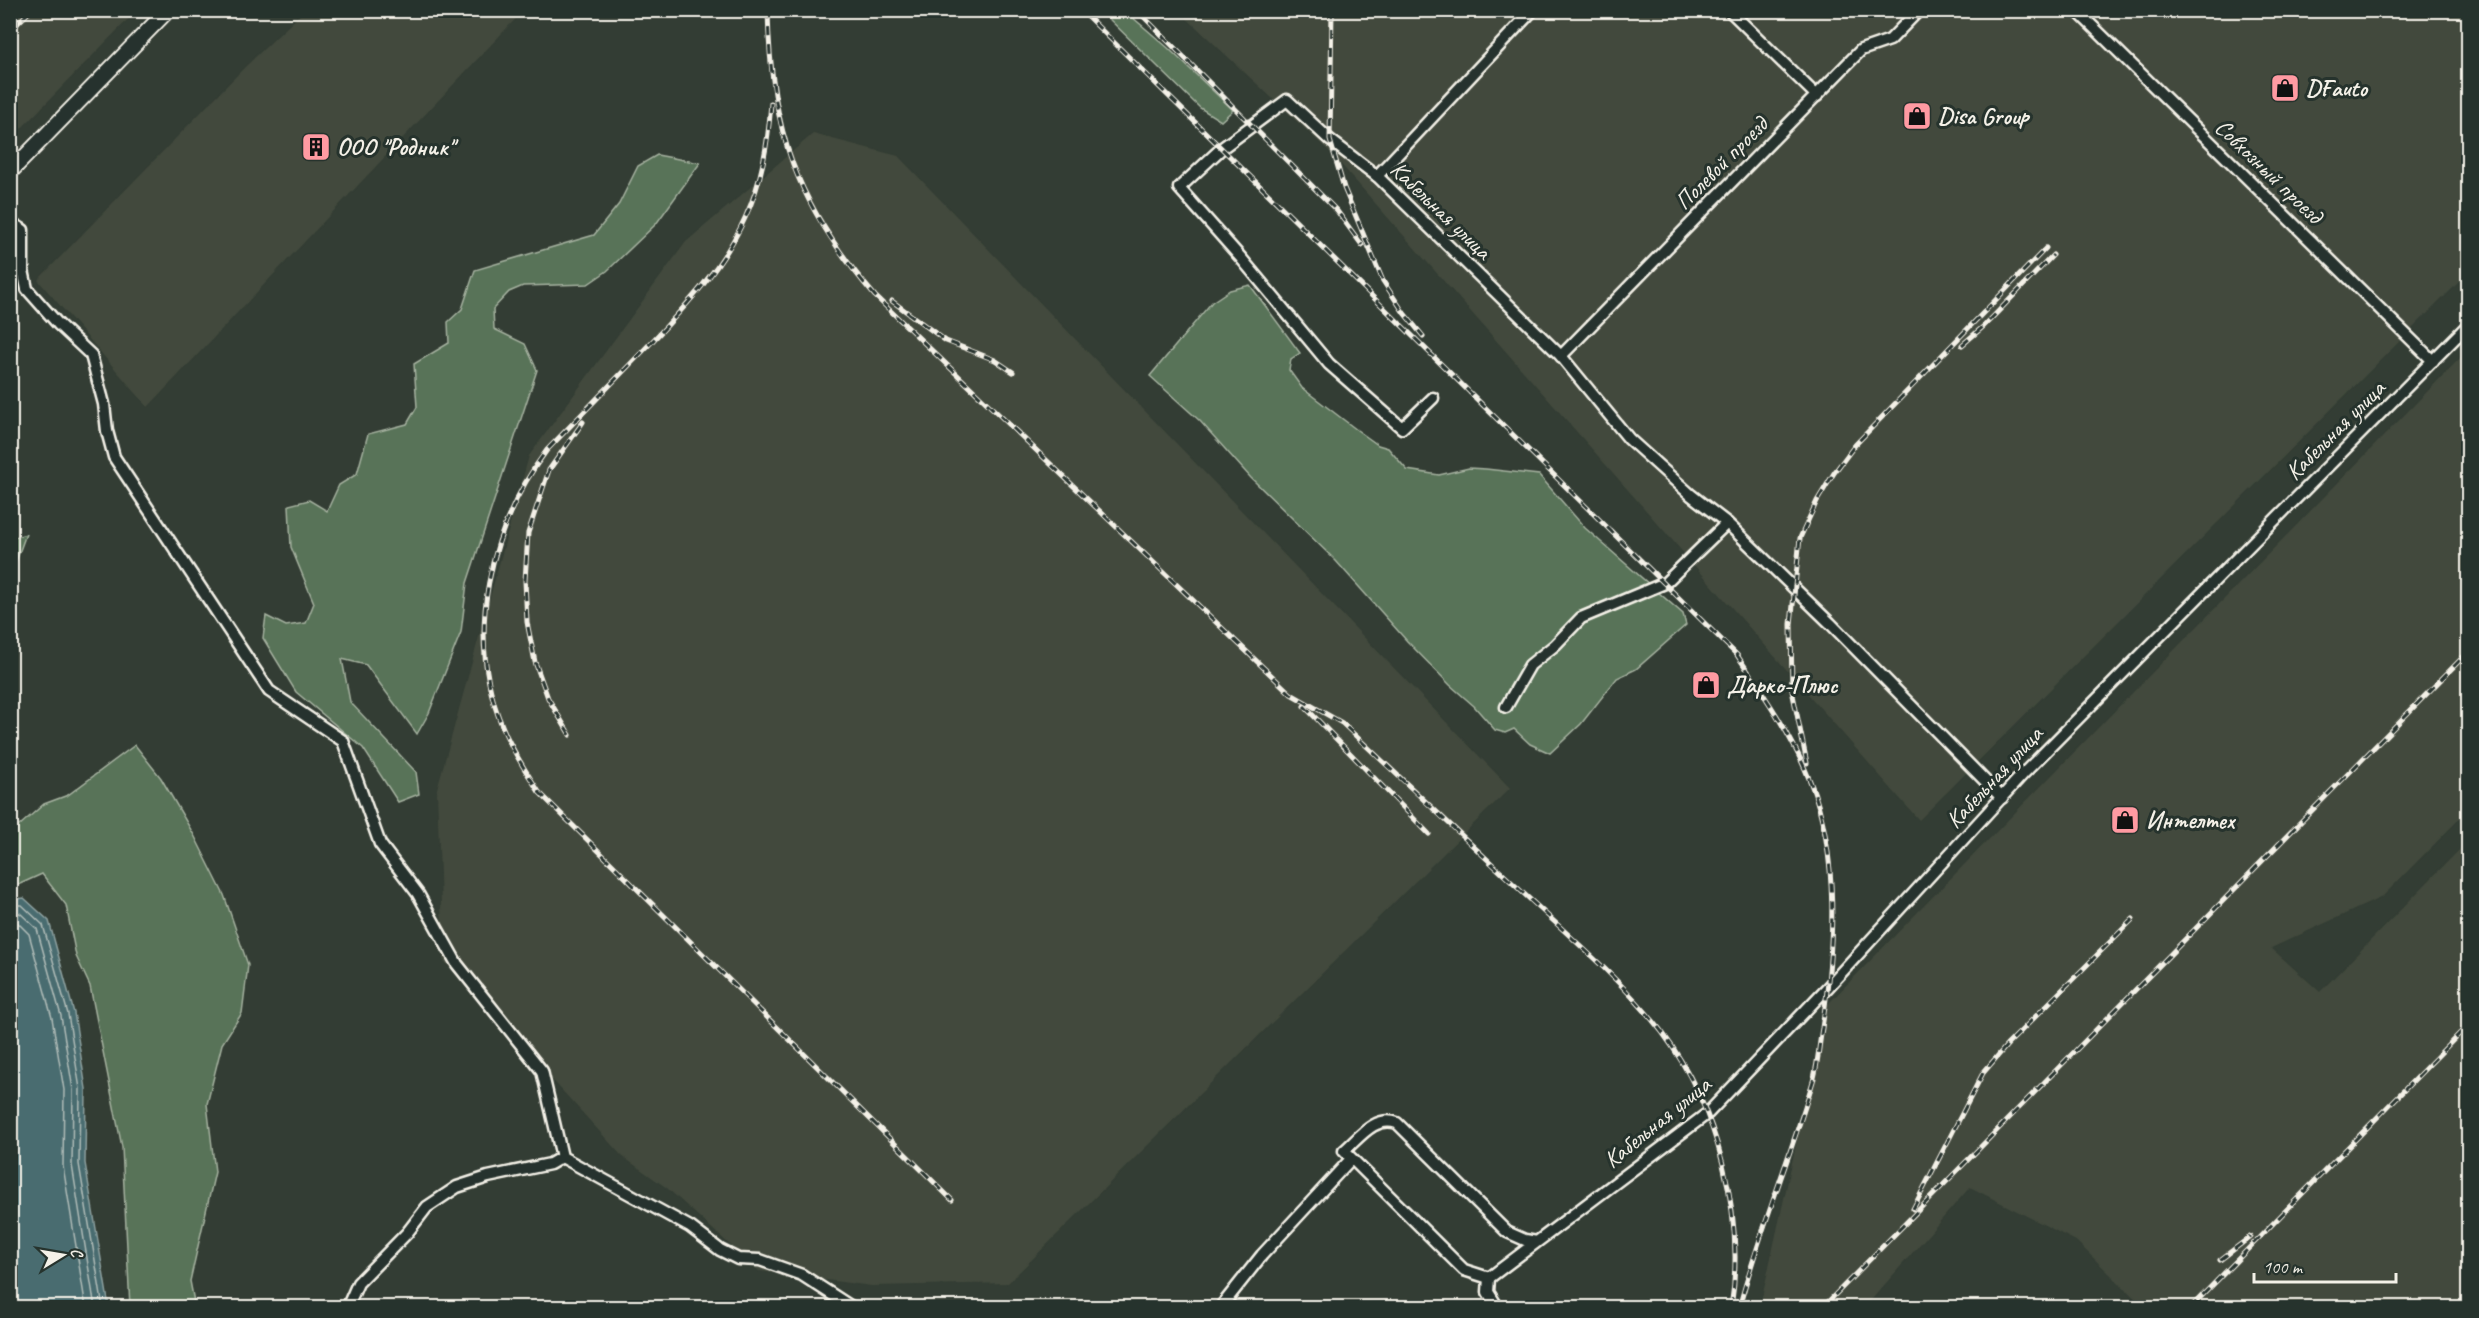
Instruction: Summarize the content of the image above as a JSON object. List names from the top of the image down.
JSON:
{
  "streets": {
    "street": ["Полевой проезд", "Совхозный проезд", "Кабельная улица"]
  },
  "crossings": [
    ["Полевой проезд", "Кабельная улица"],
    ["Совхозный проезд", "Кабельная улица"]
  ],
  "places": {
    "shop": [
      "DFauto",
      "Disa Group",
      "Дарко-Плюс",
      "Интелтех"
    ],
    "building": ["ООО \"Родник\""]
  },
  "scale_bar": "100 m",
  "north": "right"
}
